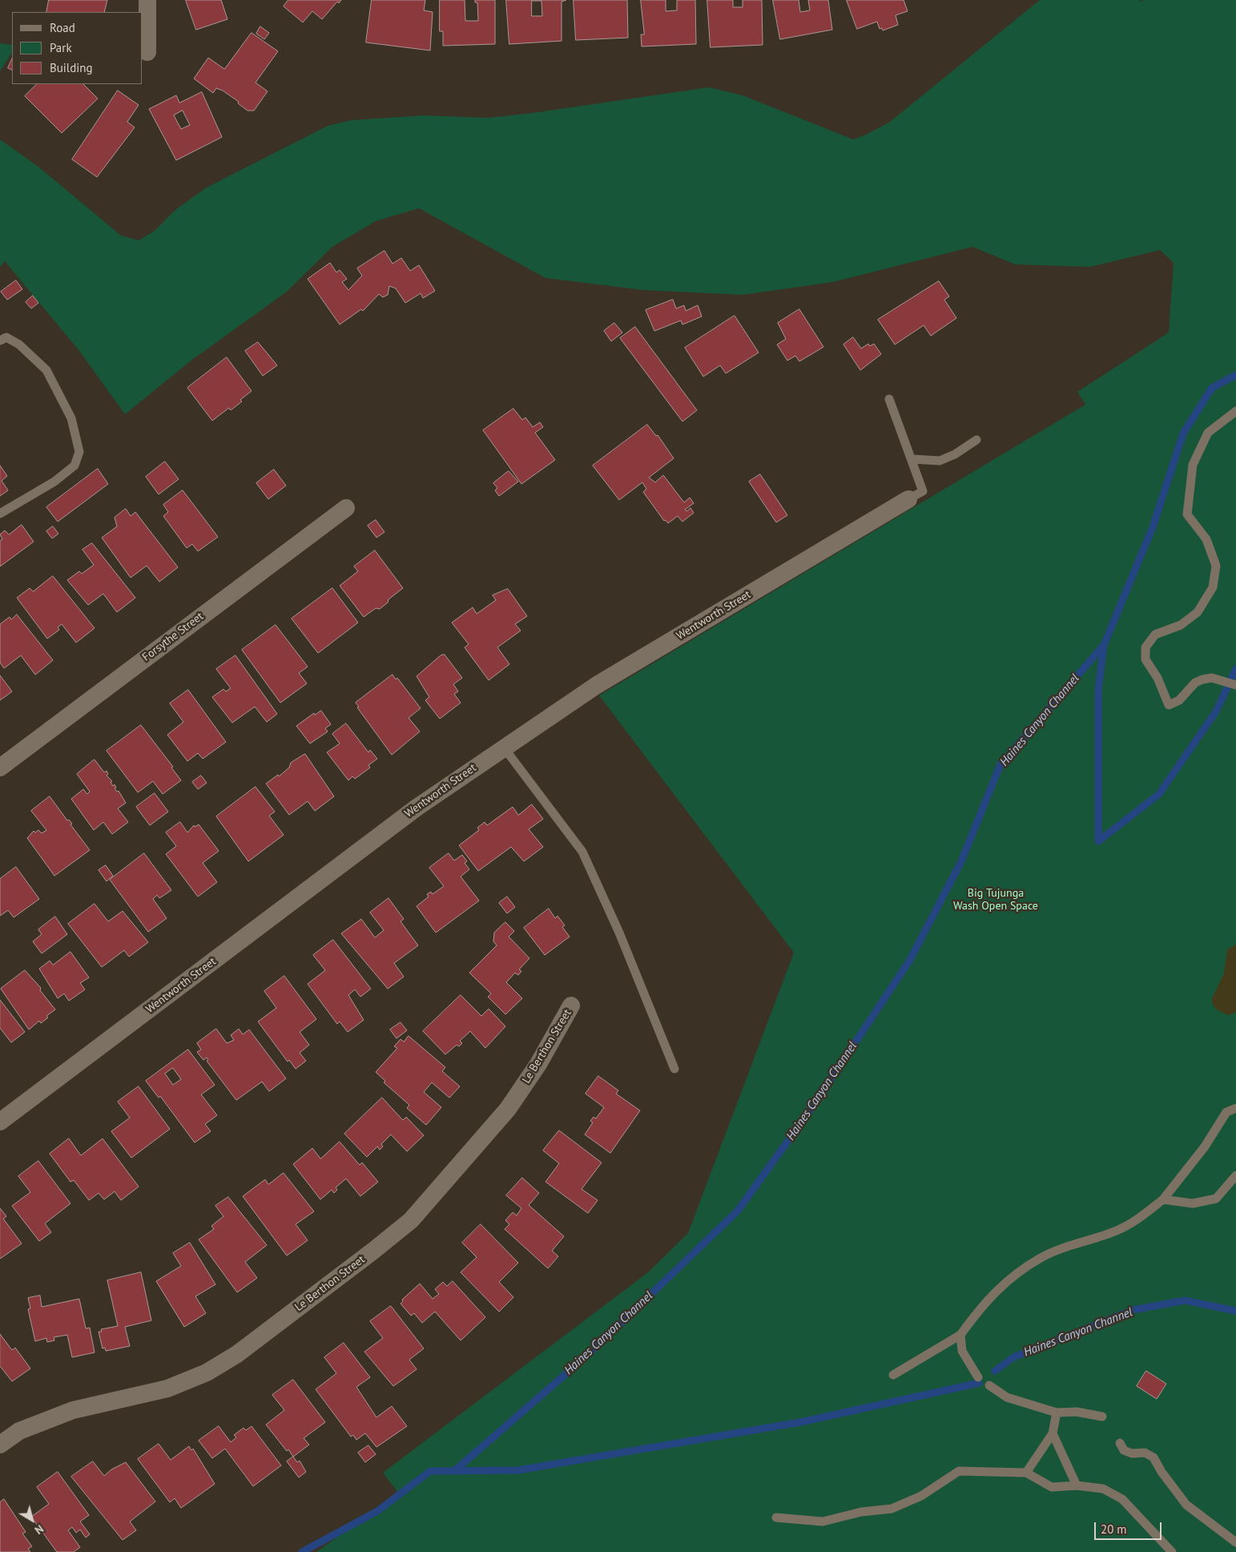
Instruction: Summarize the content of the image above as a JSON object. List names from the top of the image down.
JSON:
{
  "streets": {
    "street": ["Wentworth Street", "Forsythe Street", "Le Berthon Street"]
  },
  "water": ["Haines Canyon Channel"],
  "parks": ["Big Tujunga Wash Open Space"],
  "legend": ["Road", "Park", "Building"],
  "scale_bar": "20 m",
  "north": "bottom right"
}
